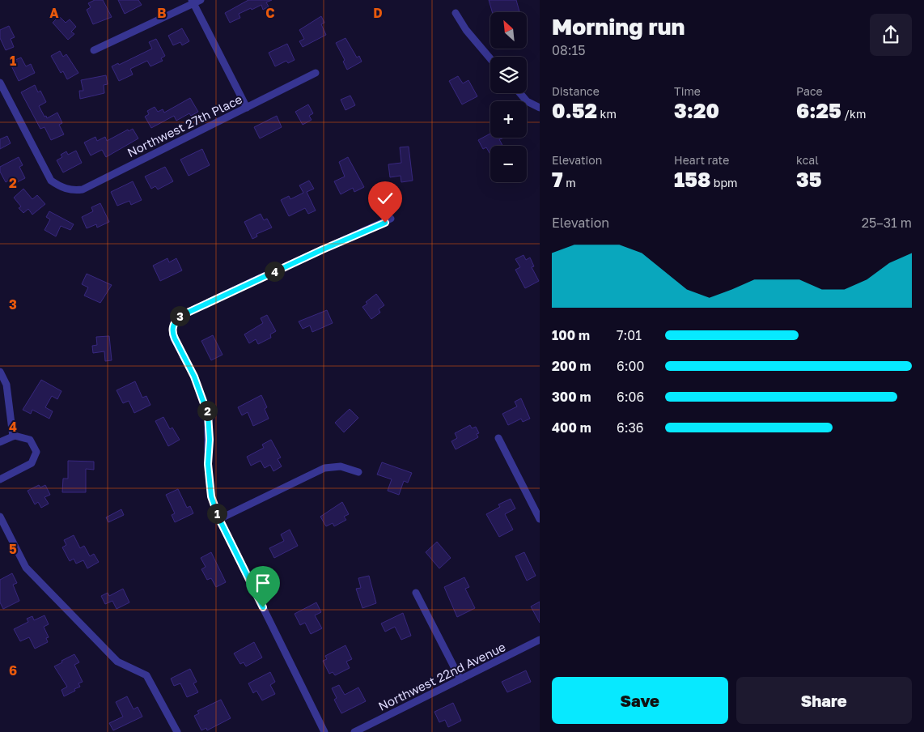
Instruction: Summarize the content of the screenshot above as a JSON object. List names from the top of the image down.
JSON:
{
  "streets": {
    "street": ["Northwest 27th Place", "Northwest 22nd Avenue"]
  },
  "north": "top left",
  "page": {
    "heading": ["Morning run", "08:15"],
    "map_buttons": ["+", "−"],
    "stats": [
      ["Distance", "0.52 km"],
      ["Time", "3:20"],
      ["Pace", "6:25 /km"],
      ["Elevation", "7 m"],
      ["Heart rate", "158 bpm"],
      ["kcal", "35"]
    ],
    "chart": ["Elevation", "25–31 m"],
    "pins": [
      "4",
      "3",
      "2",
      "1"
    ],
    "list": [
      {
        "name": "100 m",
        "note": "7:01"
      },
      {
        "name": "200 m",
        "note": "6:00"
      },
      {
        "name": "300 m",
        "note": "6:06"
      },
      {
        "name": "400 m",
        "note": "6:36"
      }
    ],
    "buttons": ["Save", "Share"]
  },
  "grid": {
    "columns": [
      "A",
      "B",
      "C",
      "D"
    ],
    "rows": [
      "1",
      "2",
      "3",
      "4",
      "5",
      "6"
    ]
  }
}
